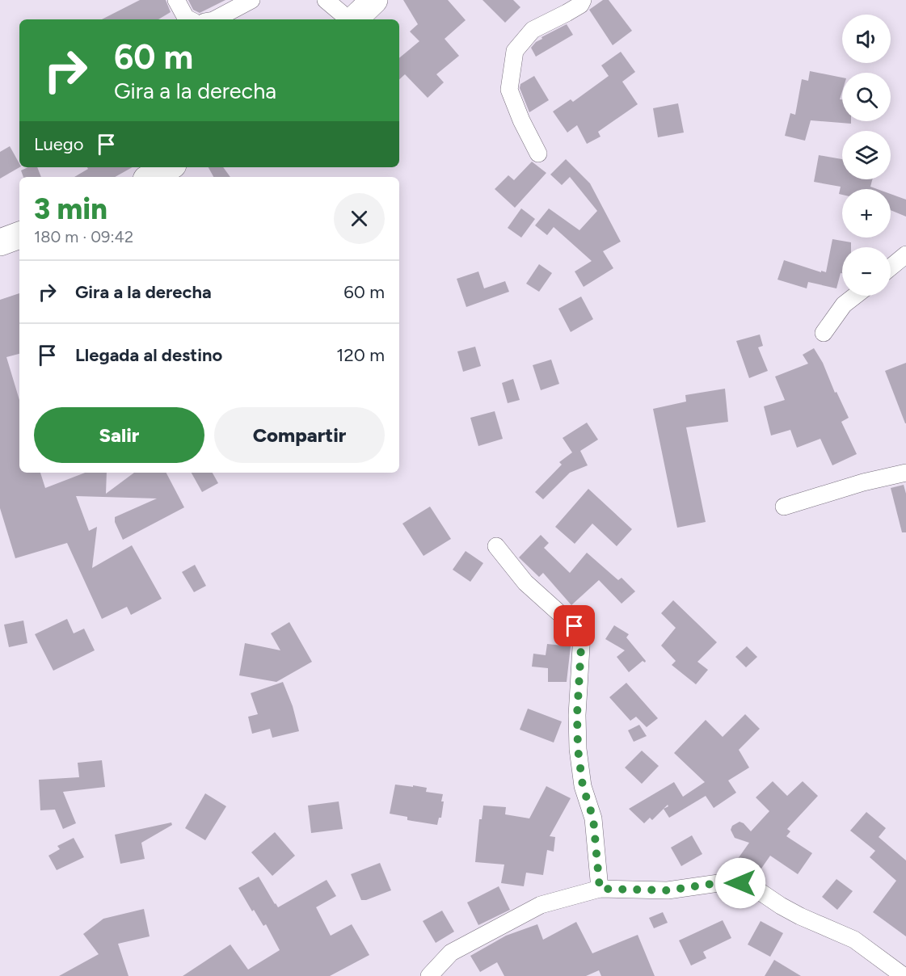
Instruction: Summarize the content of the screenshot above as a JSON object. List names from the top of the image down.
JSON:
{
  "page": {
    "map_buttons": ["+", "−"],
    "turn": ["60 m", "Gira a la derecha"],
    "then": "Luego",
    "heading": ["3 min", "180 m · 09:42"],
    "list": [
      {
        "name": "Gira a la derecha",
        "value": "60 m"
      },
      {
        "name": "Llegada al destino",
        "value": "120 m"
      }
    ],
    "buttons": ["Salir", "Compartir"]
  }
}
